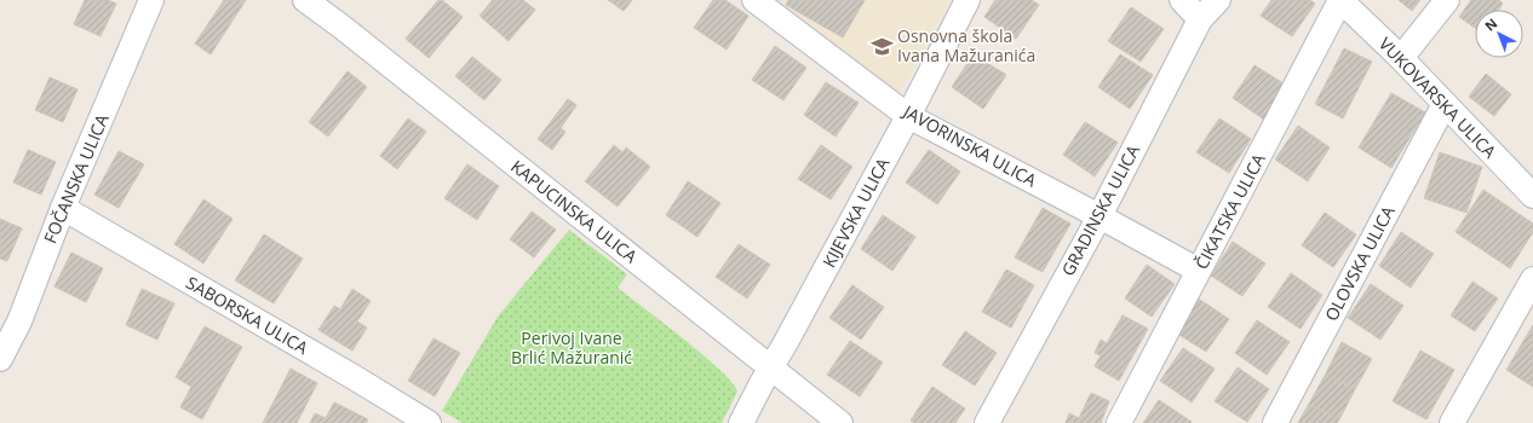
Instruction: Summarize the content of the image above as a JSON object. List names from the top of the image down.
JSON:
{
  "streets": {
    "street": [
      "VUKOVARSKA ULICA",
      "JAVORINSKA ULICA",
      "FOČANSKA ULICA",
      "GRADINSKA ULICA",
      "KAPUCINSKA ULICA",
      "ČIKATSKA ULICA",
      "KIJEVSKA ULICA",
      "OLOVSKA ULICA",
      "SABORSKA ULICA"
    ]
  },
  "crossings": [
    ["VUKOVARSKA ULICA", "ČIKATSKA ULICA"],
    ["VUKOVARSKA ULICA", "OLOVSKA ULICA"],
    ["JAVORINSKA ULICA", "GRADINSKA ULICA"],
    ["JAVORINSKA ULICA", "ČIKATSKA ULICA"],
    ["JAVORINSKA ULICA", "KIJEVSKA ULICA"],
    ["FOČANSKA ULICA", "SABORSKA ULICA"],
    ["KAPUCINSKA ULICA", "KIJEVSKA ULICA"]
  ],
  "parks": ["Perivoj Ivane Brlić Mažuranić"],
  "places": {
    "school or university": ["Osnovna škola Ivana Mažuranića"]
  },
  "north": "top left"
}
